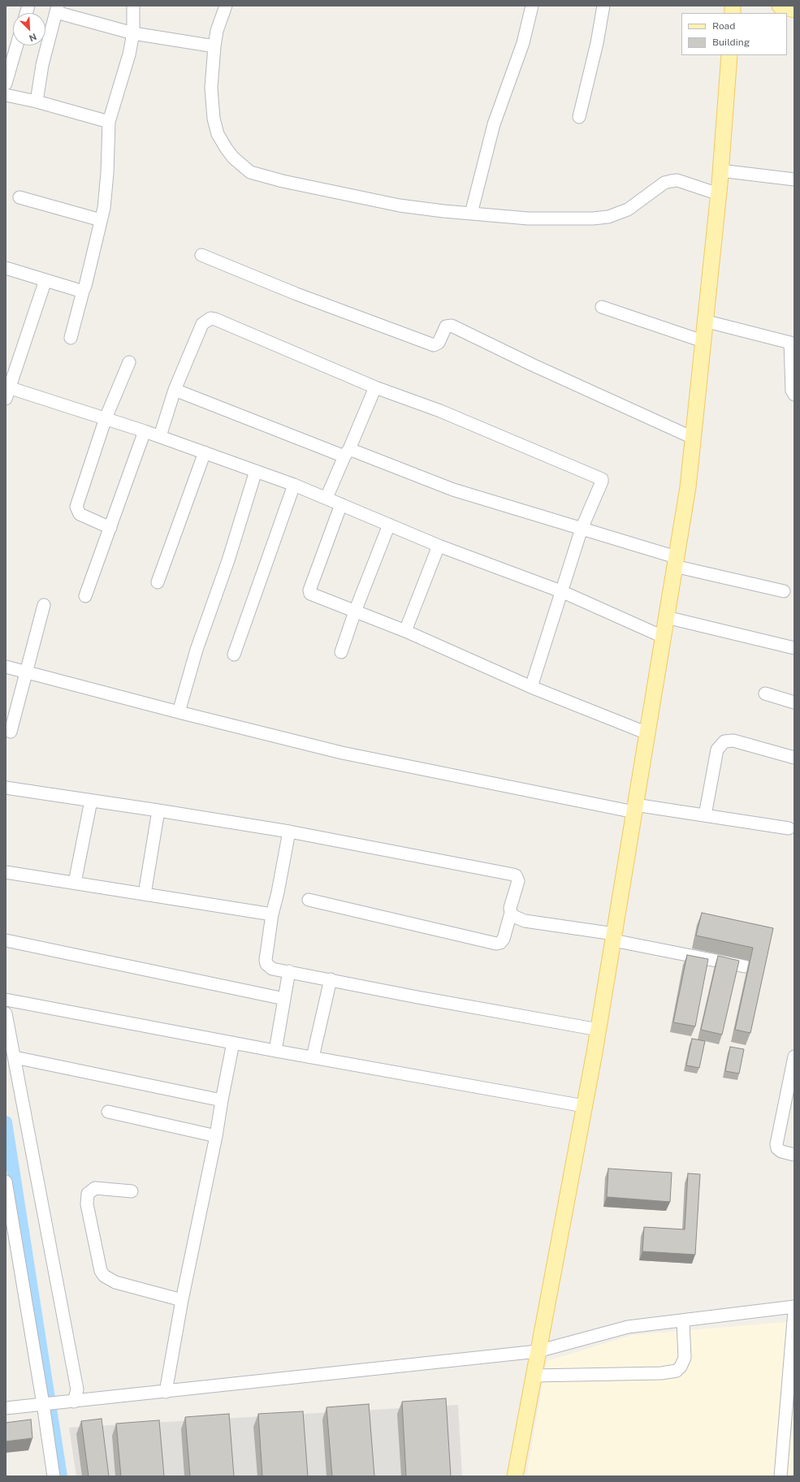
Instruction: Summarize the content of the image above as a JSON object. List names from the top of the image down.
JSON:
{
  "legend": ["Road", "Building"],
  "north": "bottom right"
}
